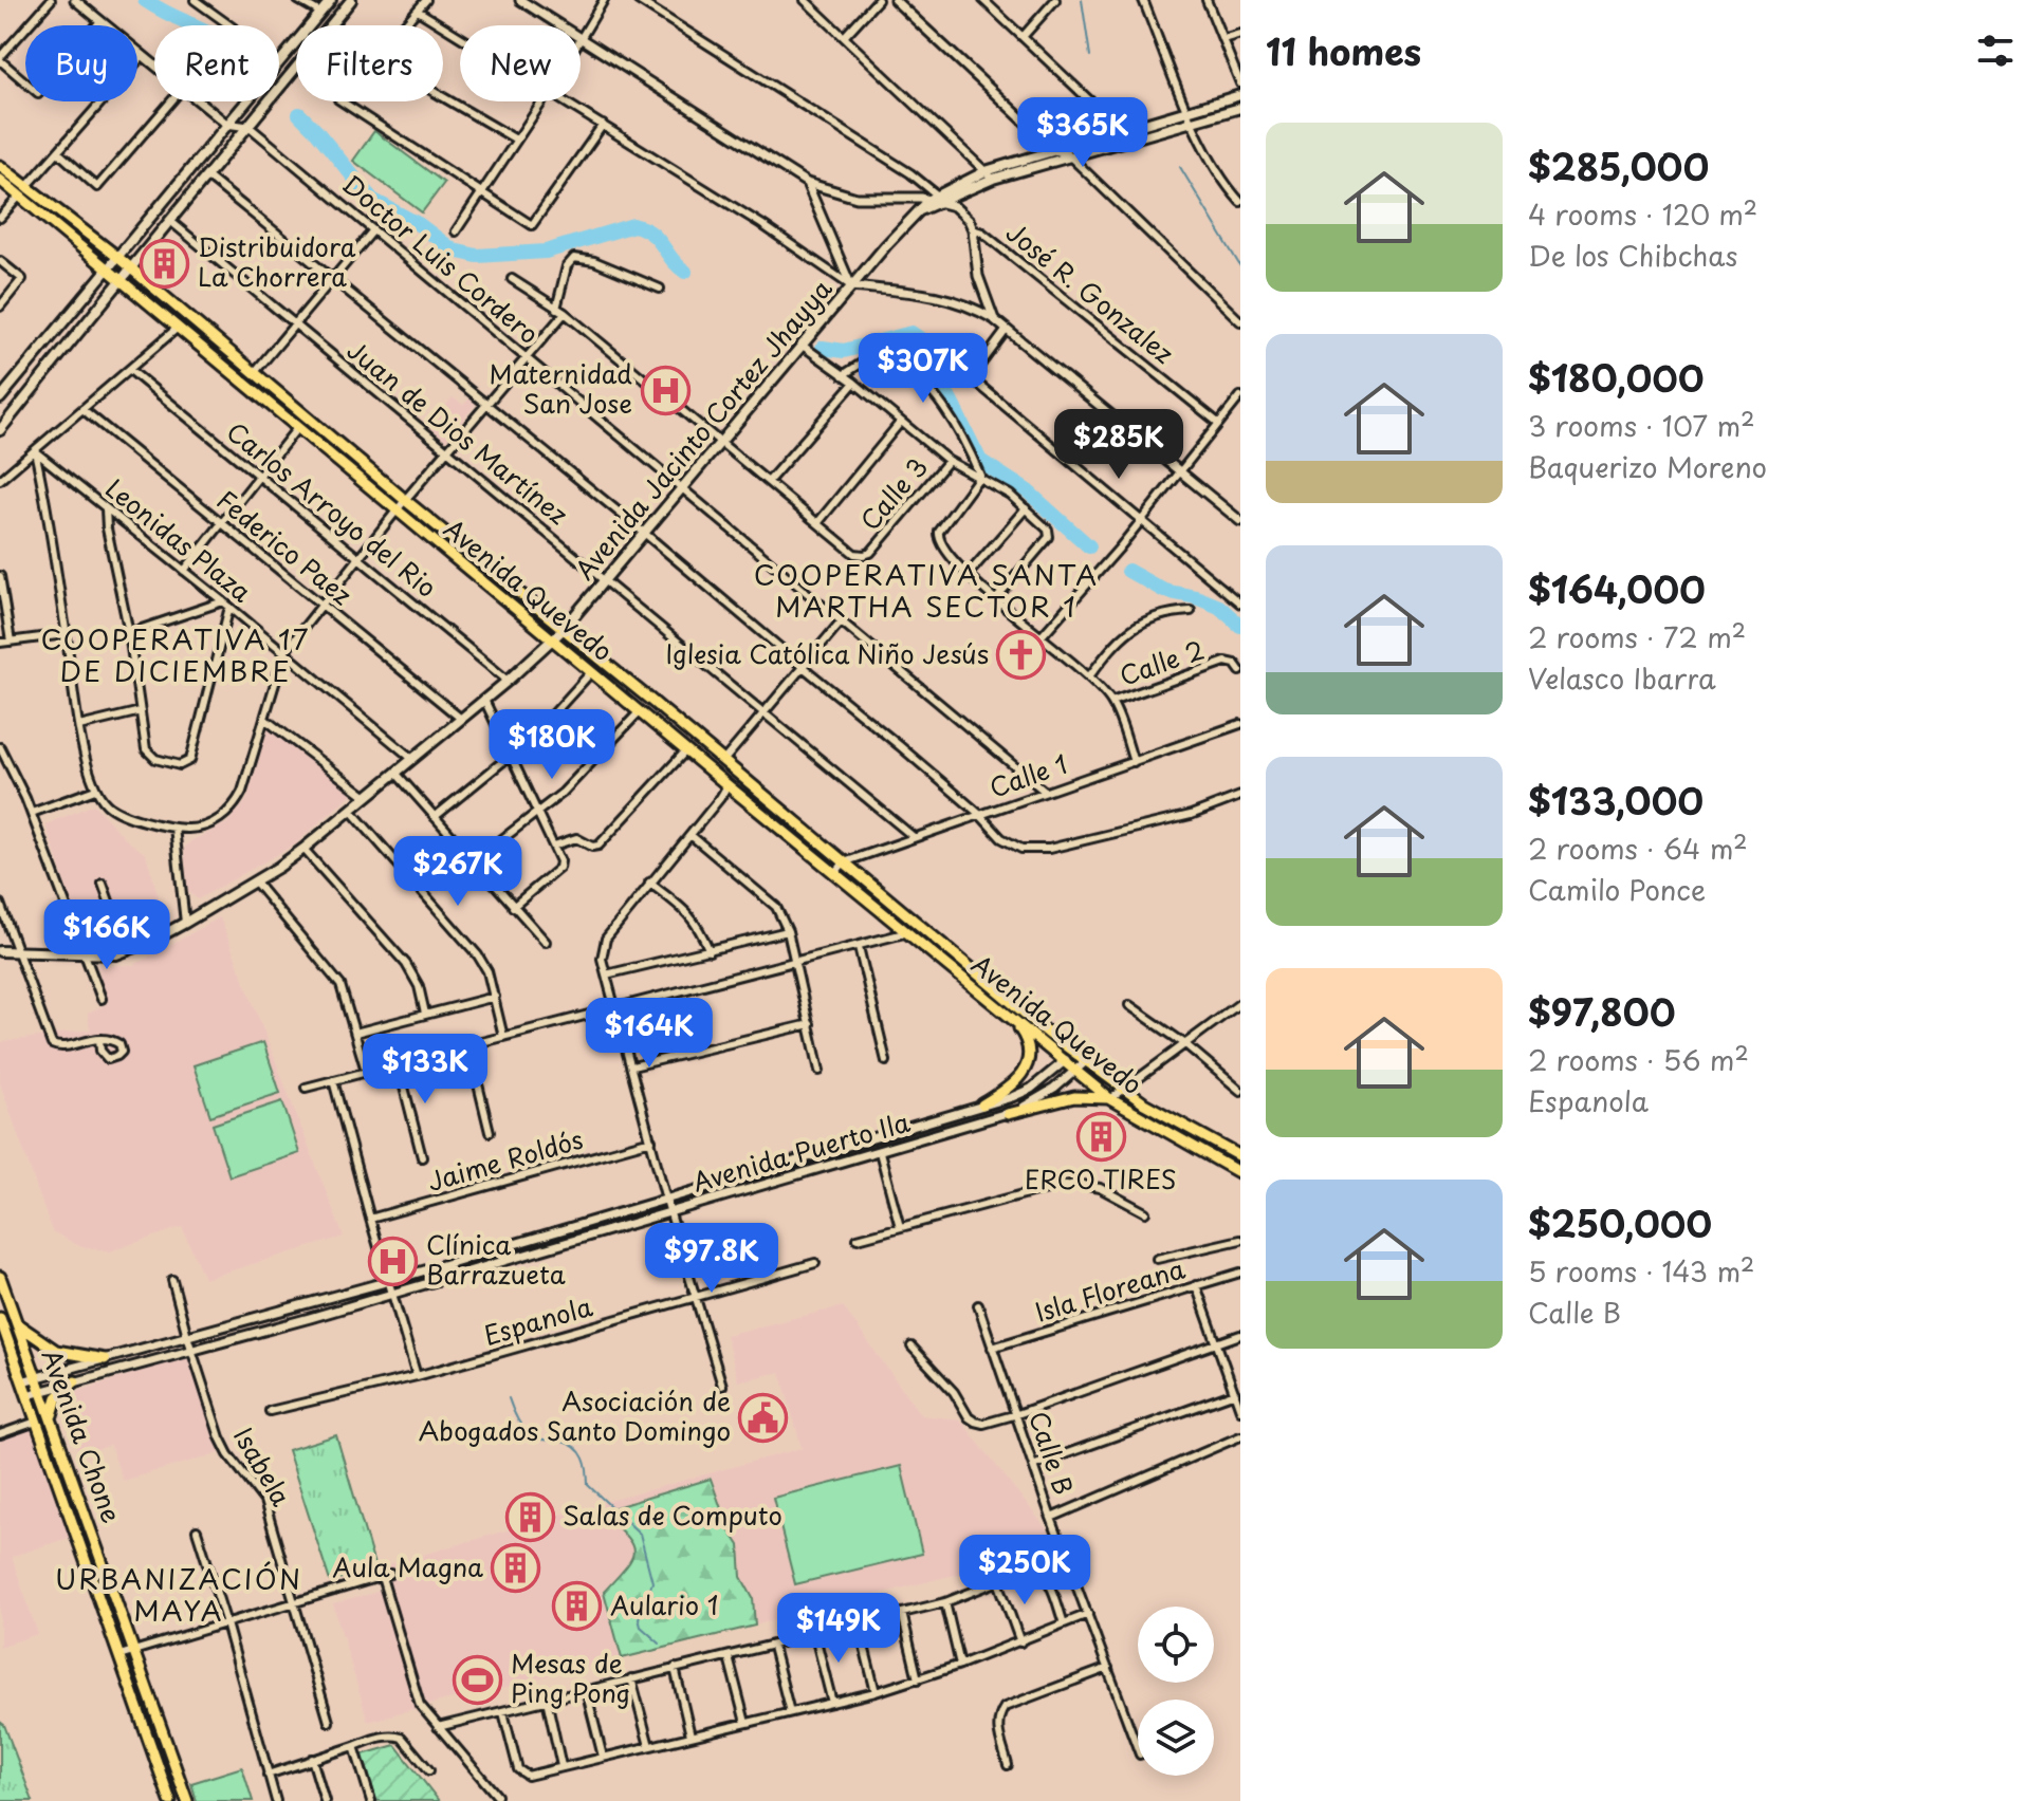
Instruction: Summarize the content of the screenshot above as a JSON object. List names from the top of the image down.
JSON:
{
  "streets": {
    "main road": ["Avenida Jacinto Cortez Jhayya", "Avenida Quevedo", "Avenida Chone"],
    "street": [
      "Doctor Luis Cordero",
      "José R. Gonzalez",
      "Juan de Dios Martínez",
      "Calle 3",
      "Carlos Arroyo del Rio",
      "Leonidas Plaza",
      "Federico Paez",
      "Calle 2",
      "Calle 1",
      "Avenida Puerto Ila",
      "Jaime Roldós",
      "Isla Floreana",
      "Espanola",
      "Calle B",
      "Isabela"
    ]
  },
  "crossings": [
    ["Doctor Luis Cordero", "Avenida Jacinto Cortez Jhayya"],
    ["Doctor Luis Cordero", "Calle 1"],
    ["Avenida Jacinto Cortez Jhayya", "Juan de Dios Martínez"],
    ["Avenida Jacinto Cortez Jhayya", "Carlos Arroyo del Rio"],
    ["Avenida Jacinto Cortez Jhayya", "Leonidas Plaza"],
    ["Avenida Jacinto Cortez Jhayya", "Federico Paez"],
    ["Avenida Jacinto Cortez Jhayya", "Avenida Quevedo"],
    ["Juan de Dios Martínez", "Calle 1"],
    ["Avenida Quevedo", "Calle 1"],
    ["Avenida Quevedo", "Avenida Puerto Ila"],
    ["Avenida Puerto Ila", "Avenida Chone"],
    ["Avenida Puerto Ila", "Isabela"],
    ["Isla Floreana", "Calle B"]
  ],
  "districts": ["COOPERATIVA SANTA MARTHA SECTOR 1", "COOPERATIVA 17 DE DICIEMBRE", "URBANIZACIÓN MAYA"],
  "places": {
    "building": [
      "Distribuidora La Chorrera",
      "ERCO TIRES",
      "Salas de Computo",
      "Aula Magna",
      "Aulario 1"
    ],
    "hospital": ["Maternidad San Jose", "Clínica Barrazueta"],
    "church": ["Iglesia Católica Niño Jesús"],
    "public building": ["Asociación de Abogados Santo Domingo"],
    "sports": ["Mesas de Ping Pong"]
  },
  "page": {
    "heading": "11 homes",
    "chip": [
      "Buy",
      "Rent",
      "Filters",
      "New"
    ],
    "price": [
      "$365K",
      "$307K",
      "$285K",
      "$180K",
      "$267K",
      "$166K",
      "$164K",
      "$133K",
      "$97.8K",
      "$250K",
      "$149K"
    ],
    "list": [
      {
        "name": "$285,000",
        "note": "4 rooms · 120 m² · De los Chibchas"
      },
      {
        "name": "$180,000",
        "note": "3 rooms · 107 m² · Baquerizo Moreno"
      },
      {
        "name": "$164,000",
        "note": "2 rooms · 72 m² · Velasco Ibarra"
      },
      {
        "name": "$133,000",
        "note": "2 rooms · 64 m² · Camilo Ponce"
      },
      {
        "name": "$97,800",
        "note": "2 rooms · 56 m² · Espanola"
      },
      {
        "name": "$250,000",
        "note": "5 rooms · 143 m² · Calle B"
      }
    ]
  }
}
